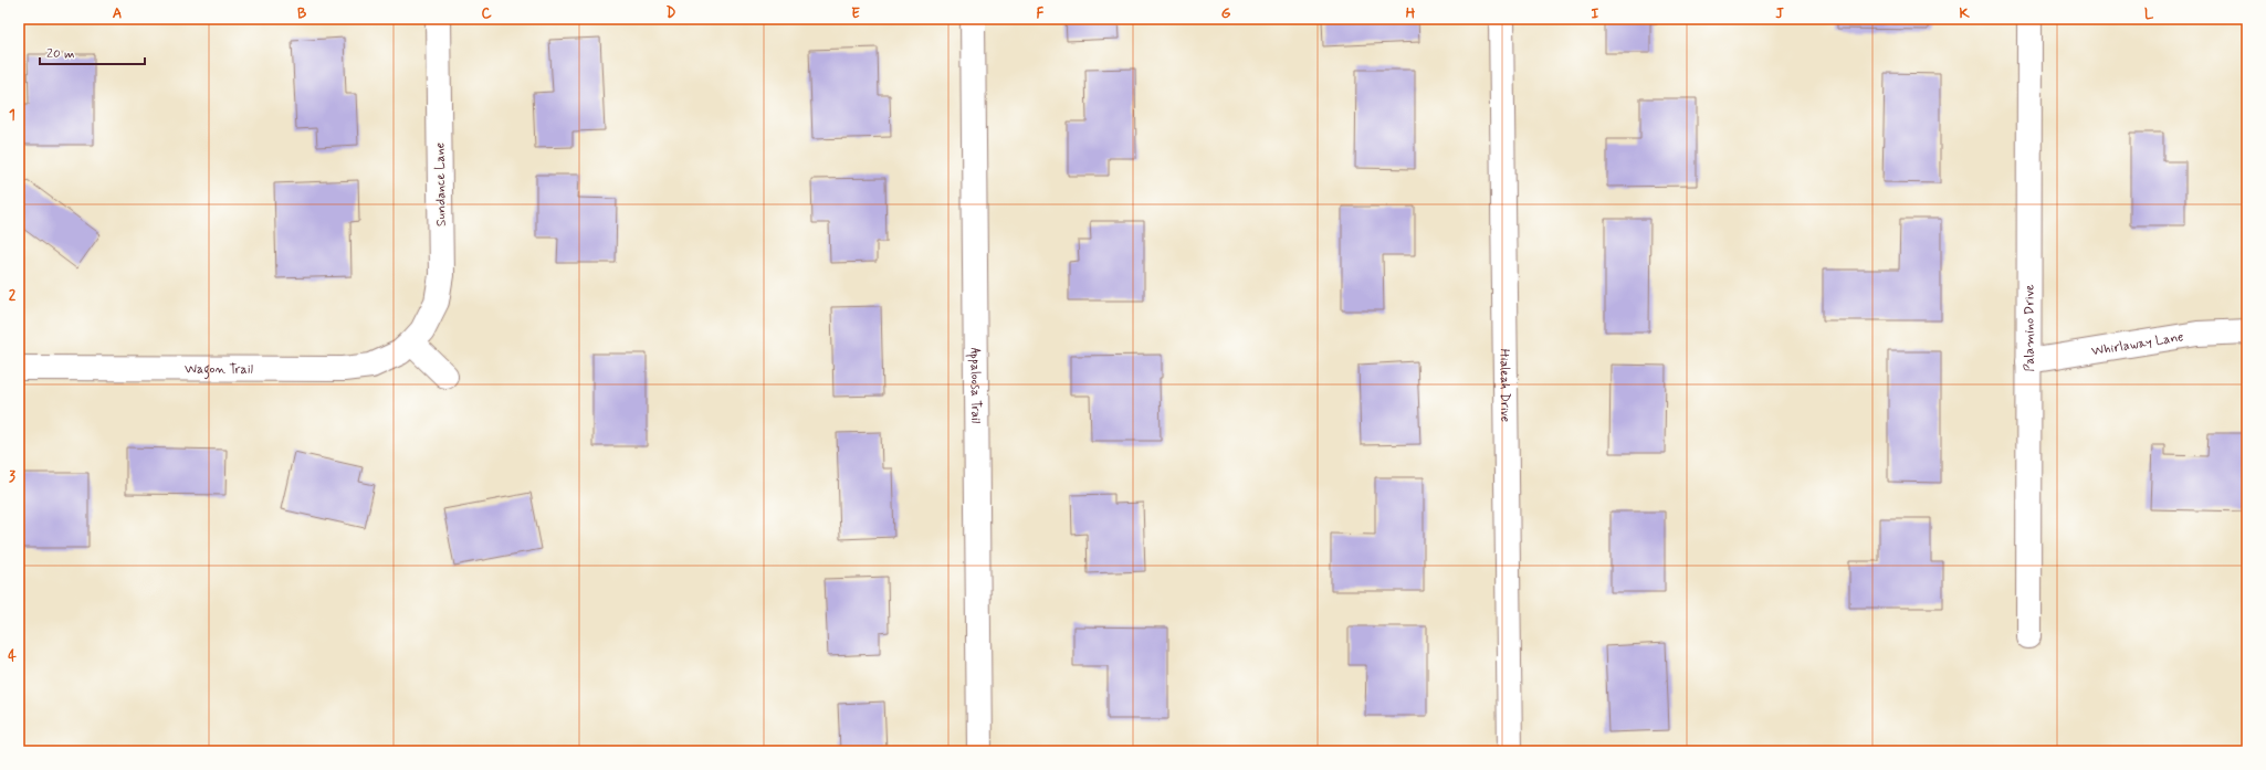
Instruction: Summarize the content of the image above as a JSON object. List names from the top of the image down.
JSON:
{
  "streets": {
    "street": [
      "Sundance Lane",
      "Palamino Drive",
      "Whirlaway Lane",
      "Wagon Trail",
      "Hialeah Drive",
      "Appaloosa Trail"
    ]
  },
  "crossings": [
    ["Sundance Lane", "Wagon Trail"],
    ["Palamino Drive", "Whirlaway Lane"]
  ],
  "scale_bar": "20 m",
  "grid": {
    "columns": [
      "A",
      "B",
      "C",
      "D",
      "E",
      "F",
      "G",
      "H",
      "I",
      "J",
      "K",
      "L"
    ],
    "rows": [
      "1",
      "2",
      "3",
      "4"
    ]
  }
}
